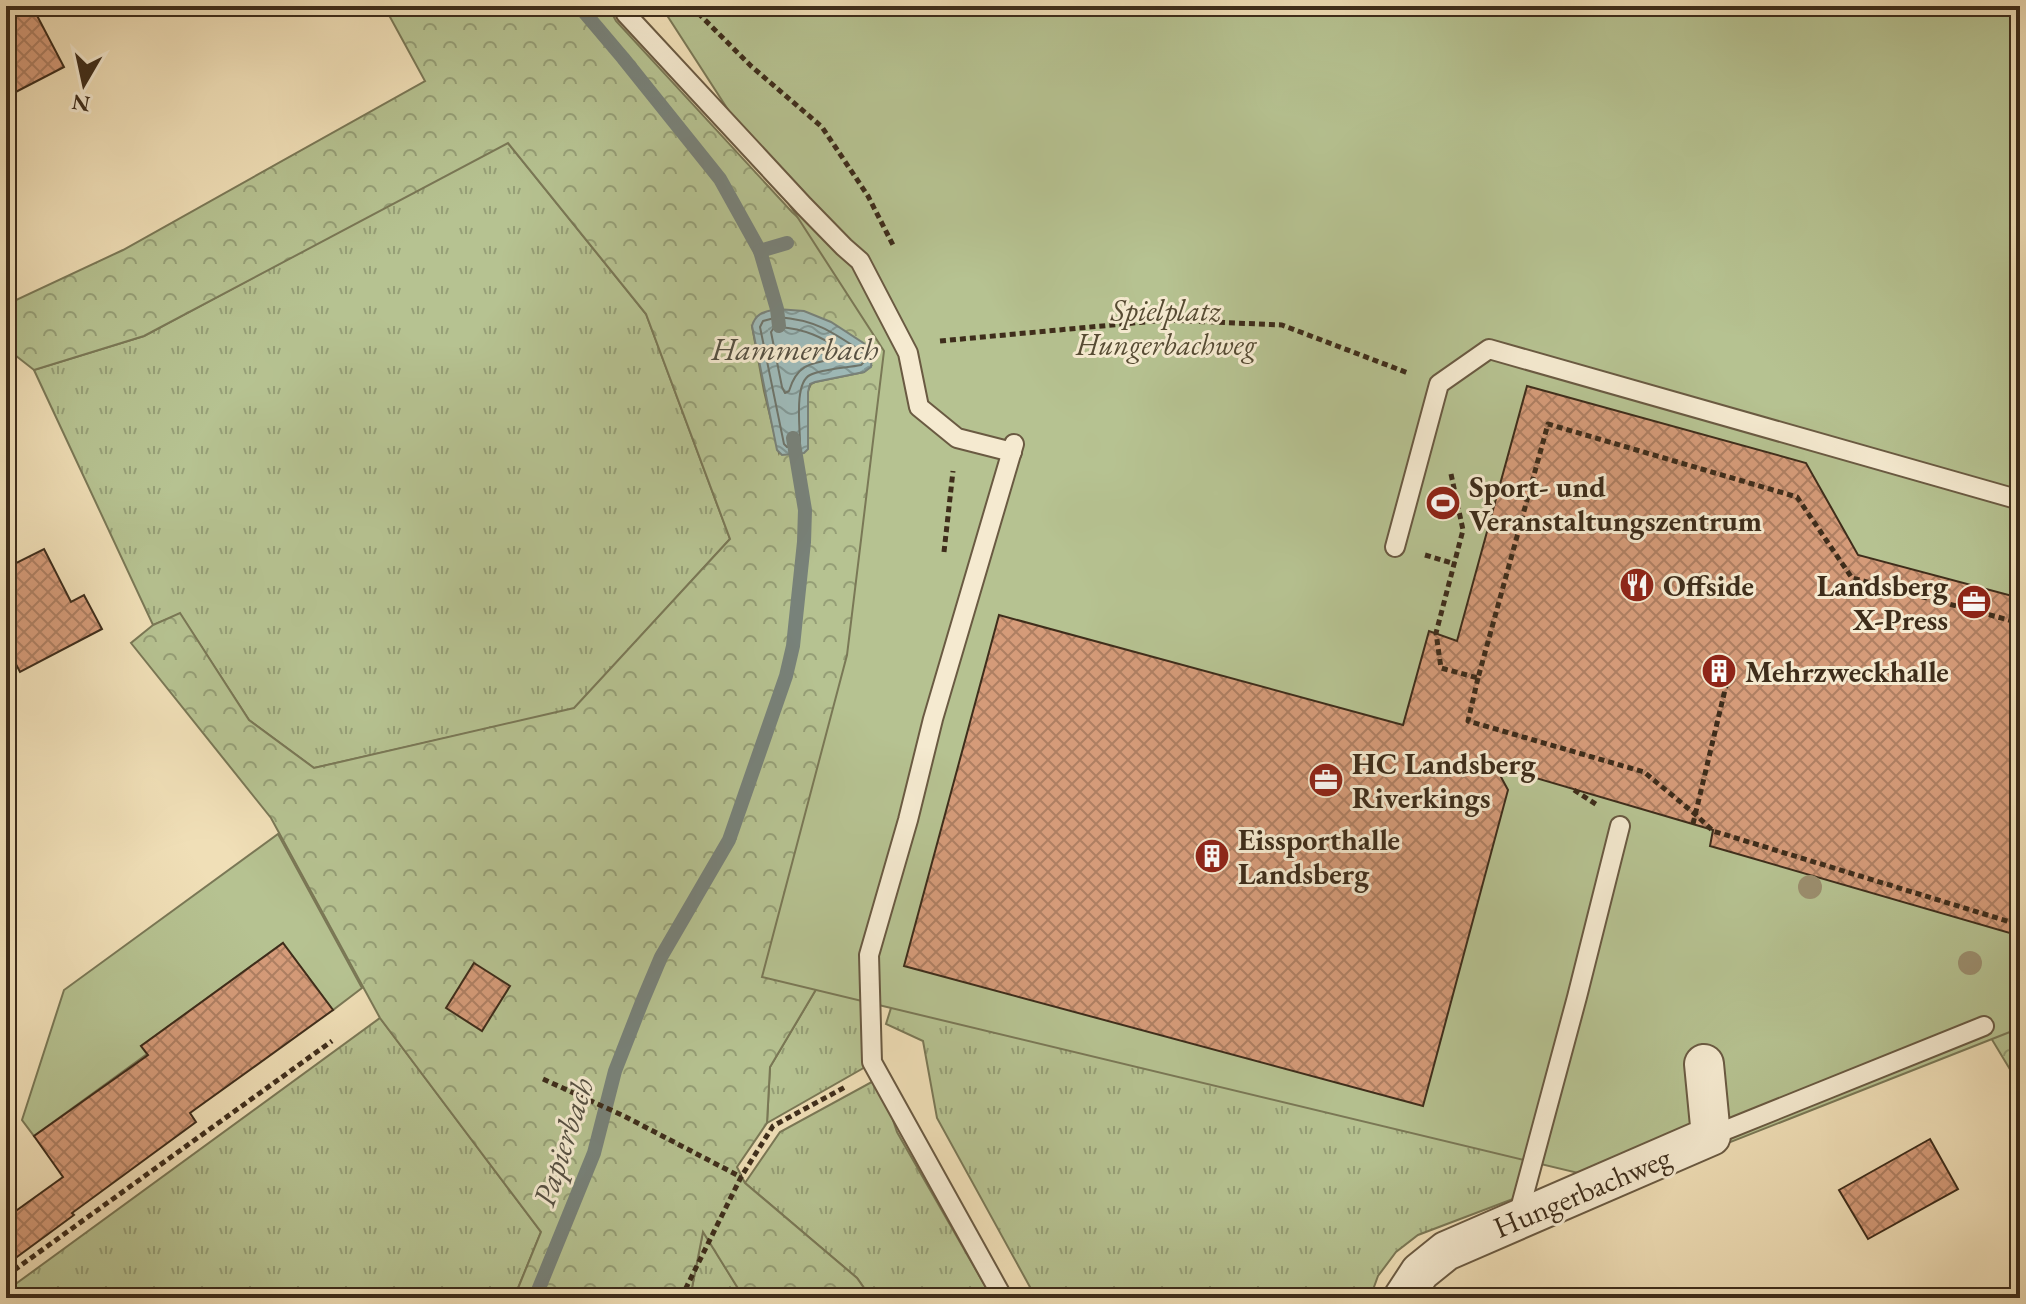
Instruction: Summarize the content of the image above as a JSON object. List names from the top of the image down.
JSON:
{
  "streets": {
    "street": ["Hungerbachweg"]
  },
  "water": ["Hammerbach", "Papierbach"],
  "parks": ["Spielplatz Hungerbachweg"],
  "places": {
    "sports": ["Sport- und Veranstaltungszentrum"],
    "restaurant": ["Offside"],
    "office": ["Landsberg X-Press", "HC Landsberg Riverkings"],
    "building": ["Mehrzweckhalle", "Eissporthalle Landsberg"]
  },
  "north": "bottom"
}
